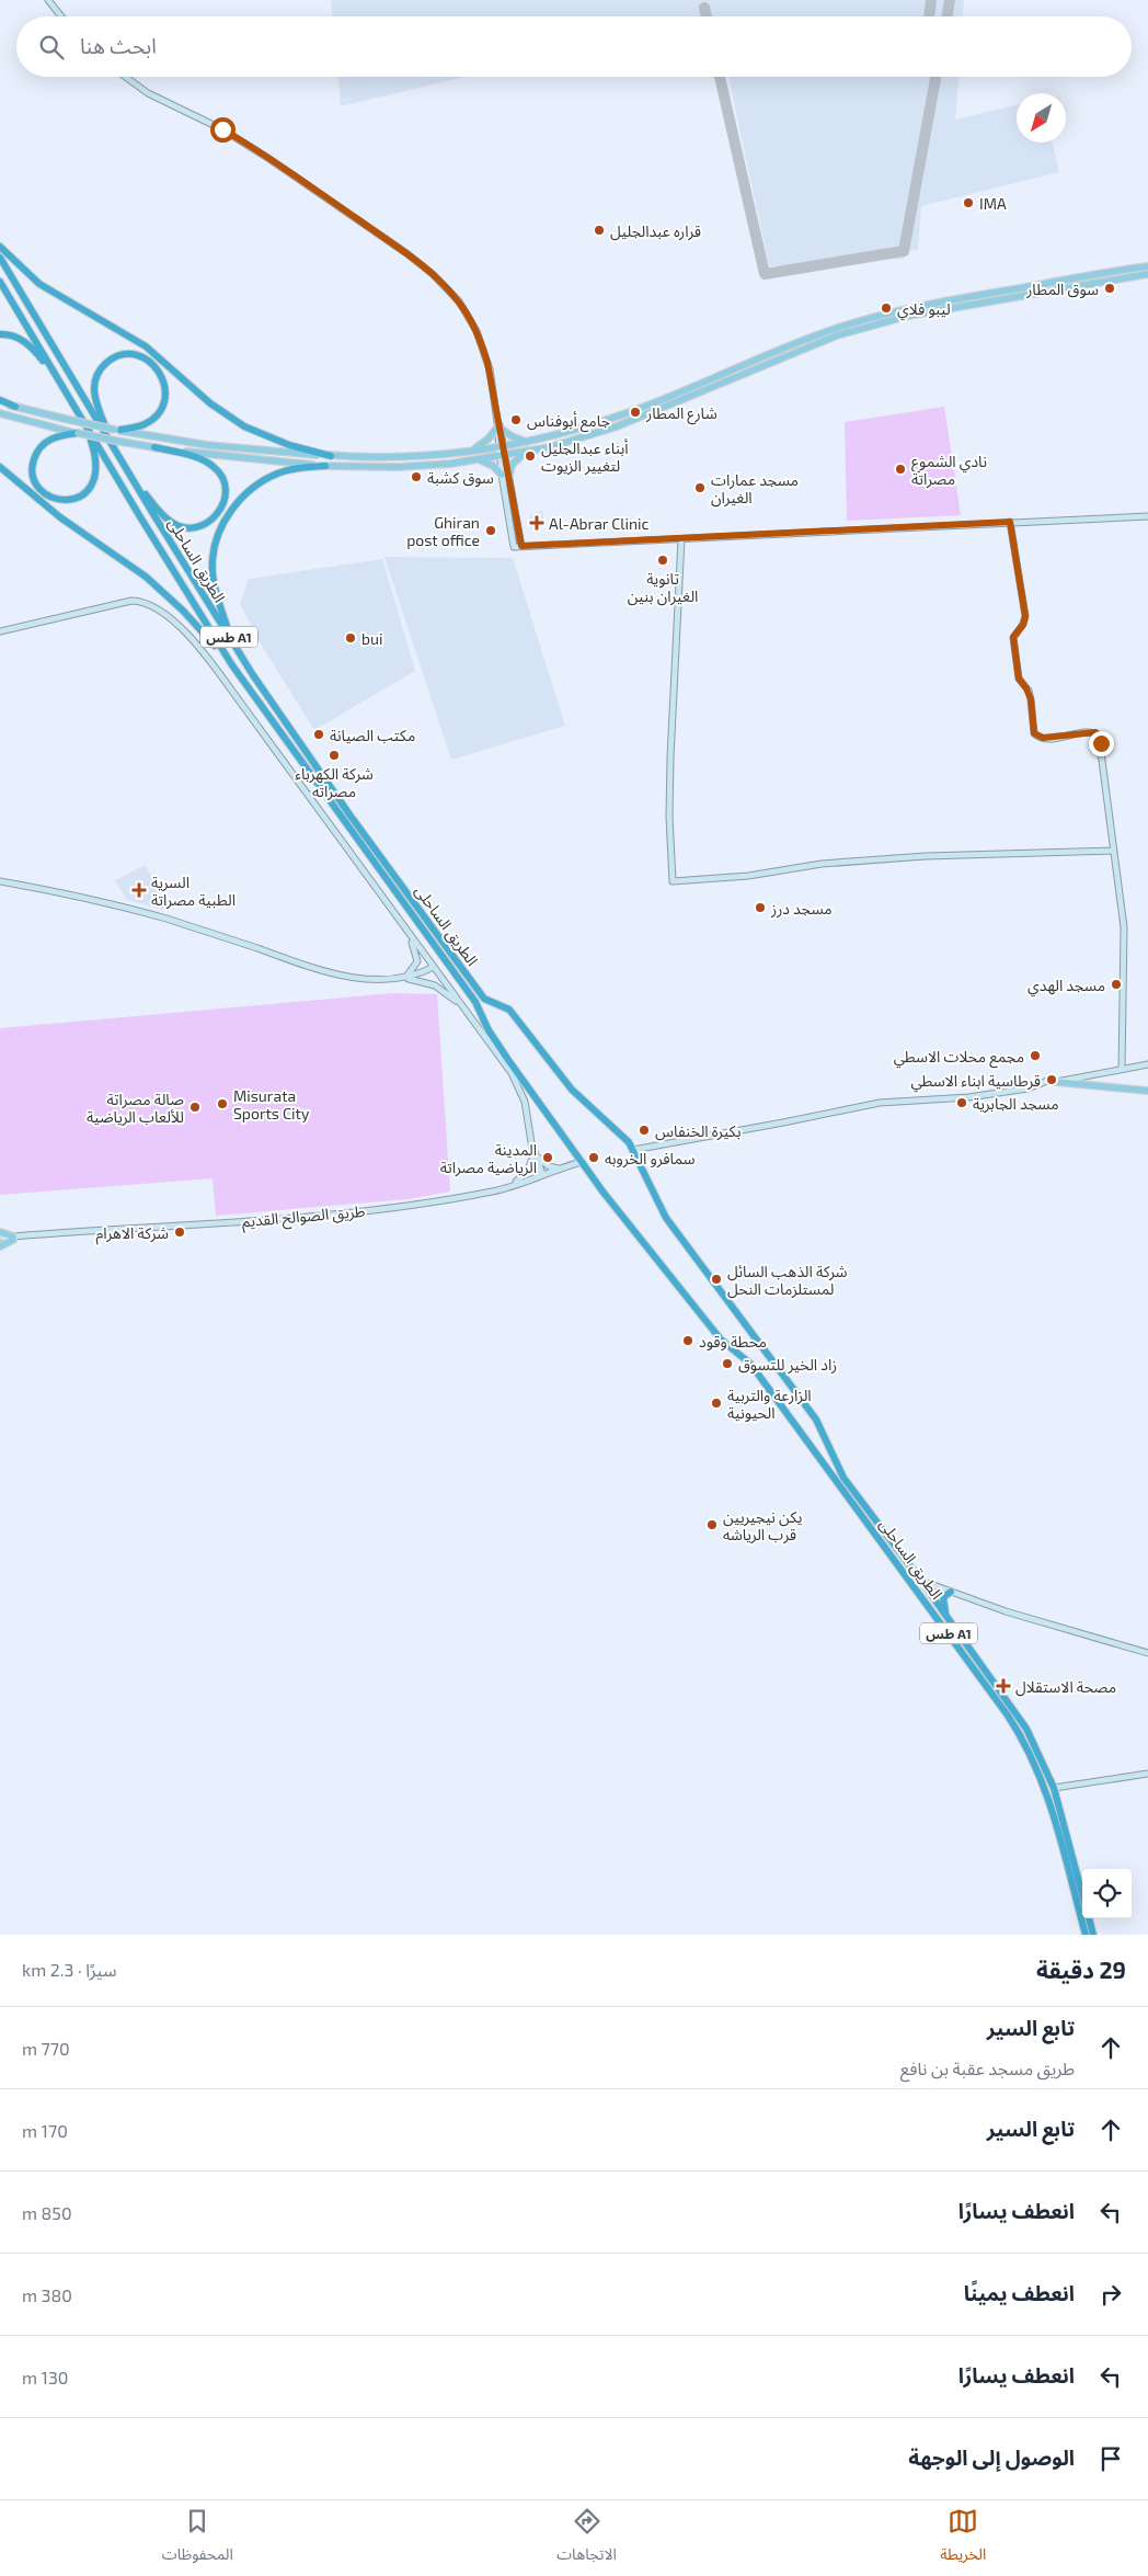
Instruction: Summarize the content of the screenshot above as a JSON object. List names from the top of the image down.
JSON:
{
  "streets": {
    "highway": ["الطريق الساحلى", "طس A1"],
    "street": ["طريق الصوالح القديم"]
  },
  "crossings": [
    ["الطريق الساحلى", "طريق الصوالح القديم"]
  ],
  "places": {
    "other": [
      "IMA",
      "قراره عبدالجليل",
      "سوق المطار",
      "ليبو فلاي",
      "شارع المطار",
      "جامع أبوفناس",
      "أبناء عبدالجليل لتغيير الزيوت",
      "نادي الشموع مصراتة",
      "سوق كشبة",
      "مسجد عمارات الغيران",
      "Ghiran post office",
      "تانوية الغيران بنين",
      "bui",
      "مكتب الصيانة",
      "شركة الكهرباء مصراته",
      "مسجد درز",
      "مسجد الهدي",
      "مجمع محلات الاسطي",
      "قرطاسية ابناء الاسطي",
      "مسجد الجابرية",
      "Misurata Sports City",
      "صالة مصراتة للألعاب الرياضية",
      "بكيرة الخنفاس",
      "المدينة الرياضية مصراتة",
      "سمافرو الخروبه",
      "شركة الاهرام",
      "شركة الذهب السائل لمستلزمات النحل",
      "محطة وقود",
      "زاد الخير للتسوق",
      "الزارعة والتربية الحيونية",
      "يكن نيجيريين قرب الرياشه"
    ],
    "health": ["Al-Abrar Clinic", "السرية الطبية مصراتة", "مصحة الاستقلال"]
  },
  "north": "bottom left",
  "page": {
    "search": "ابحث هنا",
    "heading": ["29 دقيقة", "سيرًا · 2.3 km"],
    "list": [
      ["تابع السير", "طريق مسجد عقبة بن نافع", "770 m"],
      ["تابع السير", "170 m"],
      ["انعطف يسارًا", "850 m"],
      ["انعطف يمينًا", "380 m"],
      ["انعطف يسارًا", "130 m"],
      "الوصول إلى الوجهة"
    ],
    "nav": ["الخريطة", "الاتجاهات", "المحفوظات"]
  }
}
